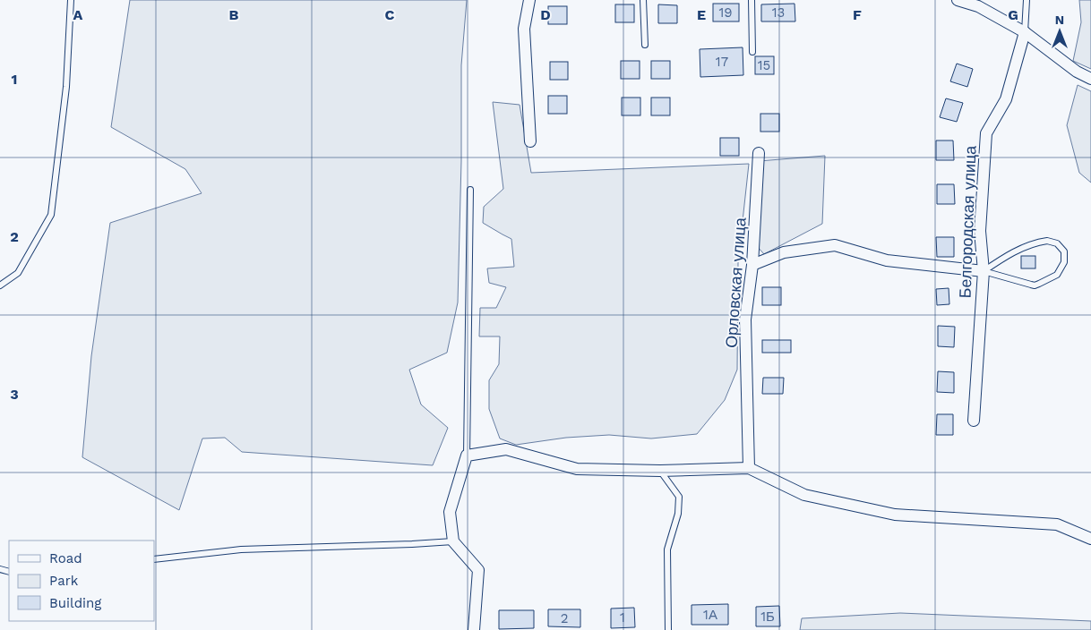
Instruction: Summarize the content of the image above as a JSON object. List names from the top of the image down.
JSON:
{
  "streets": {
    "street": ["Белгородская улица", "Орловская улица"]
  },
  "house_numbers": [
    "19",
    "13",
    "17",
    "15",
    "1А",
    "1Б",
    "1",
    "2"
  ],
  "legend": ["Road", "Park", "Building"],
  "north": "top",
  "grid": {
    "columns": [
      "A",
      "B",
      "C",
      "D",
      "E",
      "F",
      "G"
    ],
    "rows": ["1", "2", "3"]
  }
}
